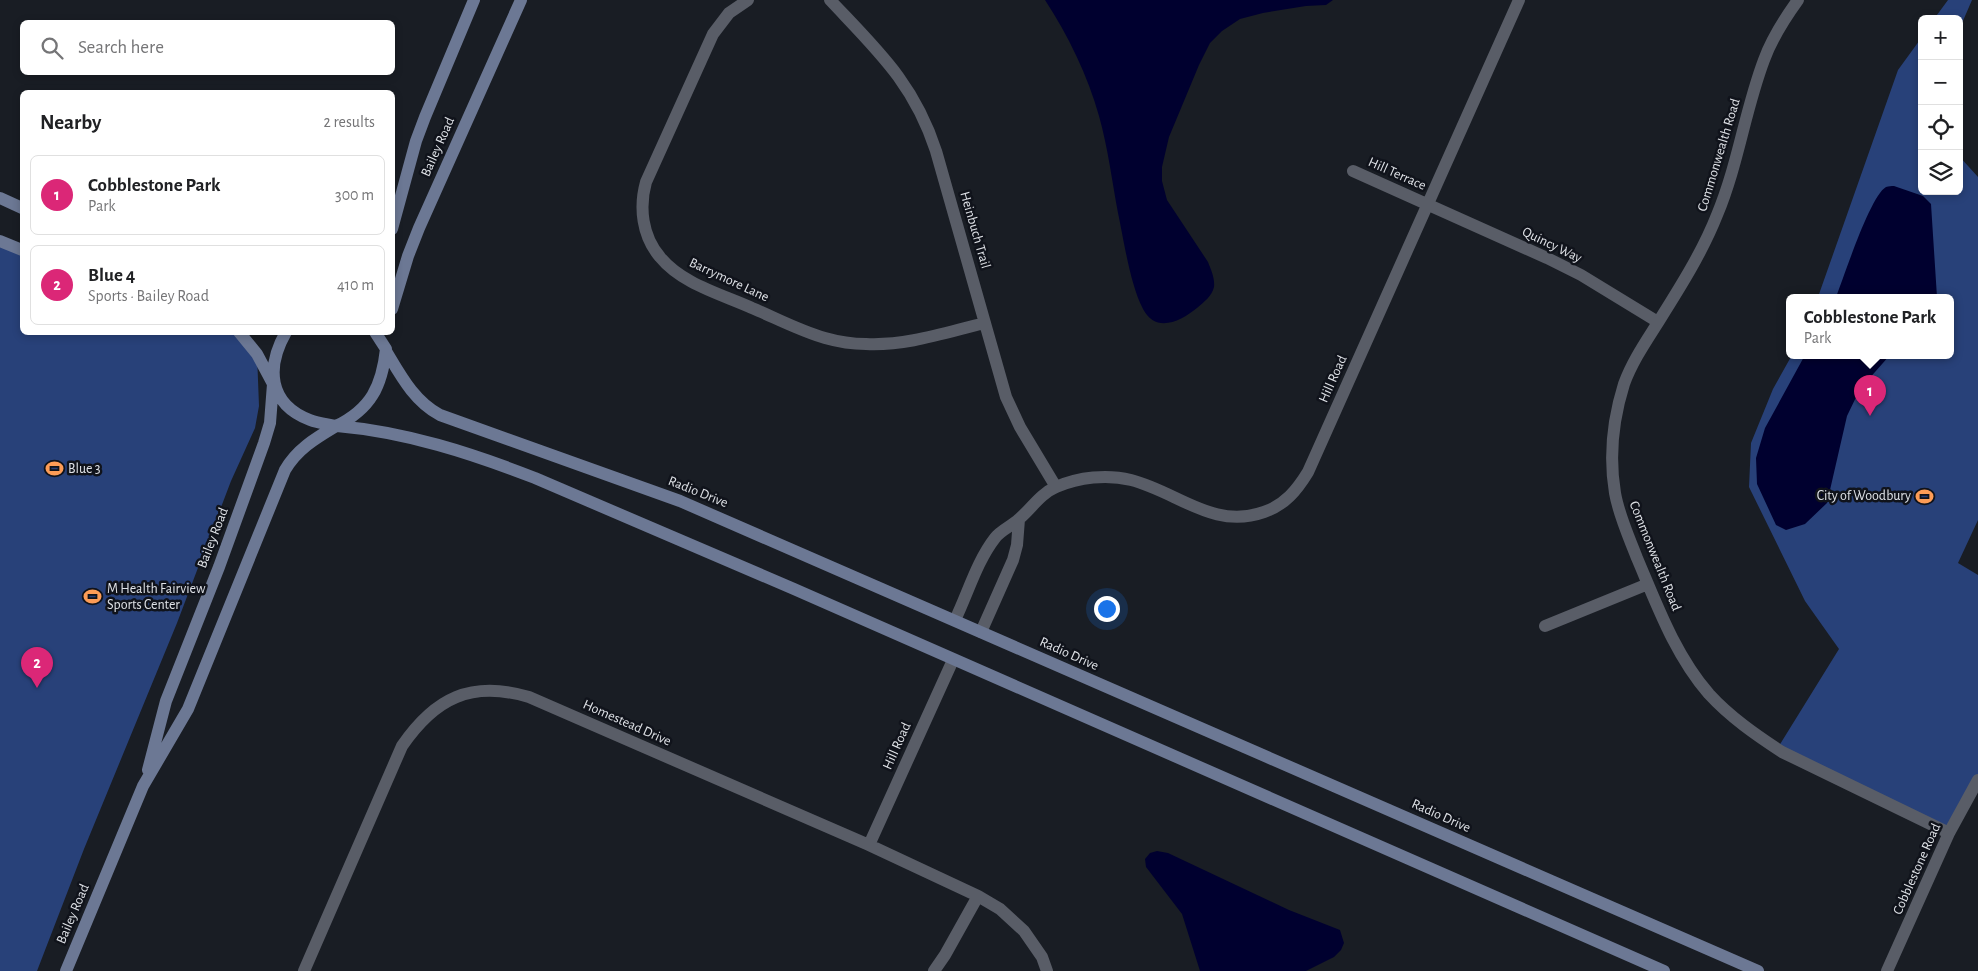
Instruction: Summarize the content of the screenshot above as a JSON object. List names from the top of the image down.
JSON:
{
  "streets": {
    "main road": ["Bailey Road", "Radio Drive"],
    "street": [
      "Commonwealth Road",
      "Hill Terrace",
      "Heinbuch Trail",
      "Quincy Way",
      "Barrymore Lane",
      "Hill Road",
      "Homestead Drive",
      "Cobblestone Road"
    ]
  },
  "crossings": [
    ["Bailey Road", "Radio Drive"],
    ["Commonwealth Road", "Quincy Way"],
    ["Commonwealth Road", "Cobblestone Road"],
    ["Hill Terrace", "Quincy Way"],
    ["Hill Terrace", "Hill Road"],
    ["Heinbuch Trail", "Barrymore Lane"],
    ["Heinbuch Trail", "Hill Road"],
    ["Quincy Way", "Hill Road"],
    ["Hill Road", "Radio Drive"],
    ["Hill Road", "Homestead Drive"]
  ],
  "places": {
    "sports": ["Blue 3", "City of Woodbury", "M Health Fairview Sports Center"]
  },
  "page": {
    "map_buttons": ["+", "−"],
    "search": "Search here",
    "heading": ["Nearby", "2 results"],
    "list": [
      {
        "mark": "1",
        "name": "Cobblestone Park",
        "note": "Park",
        "value": "300 m"
      },
      {
        "mark": "2",
        "name": "Blue 4",
        "note": "Sports · Bailey Road",
        "value": "410 m"
      }
    ],
    "popup": ["Cobblestone Park", "Park"],
    "pins": ["1", "2"]
  }
}
